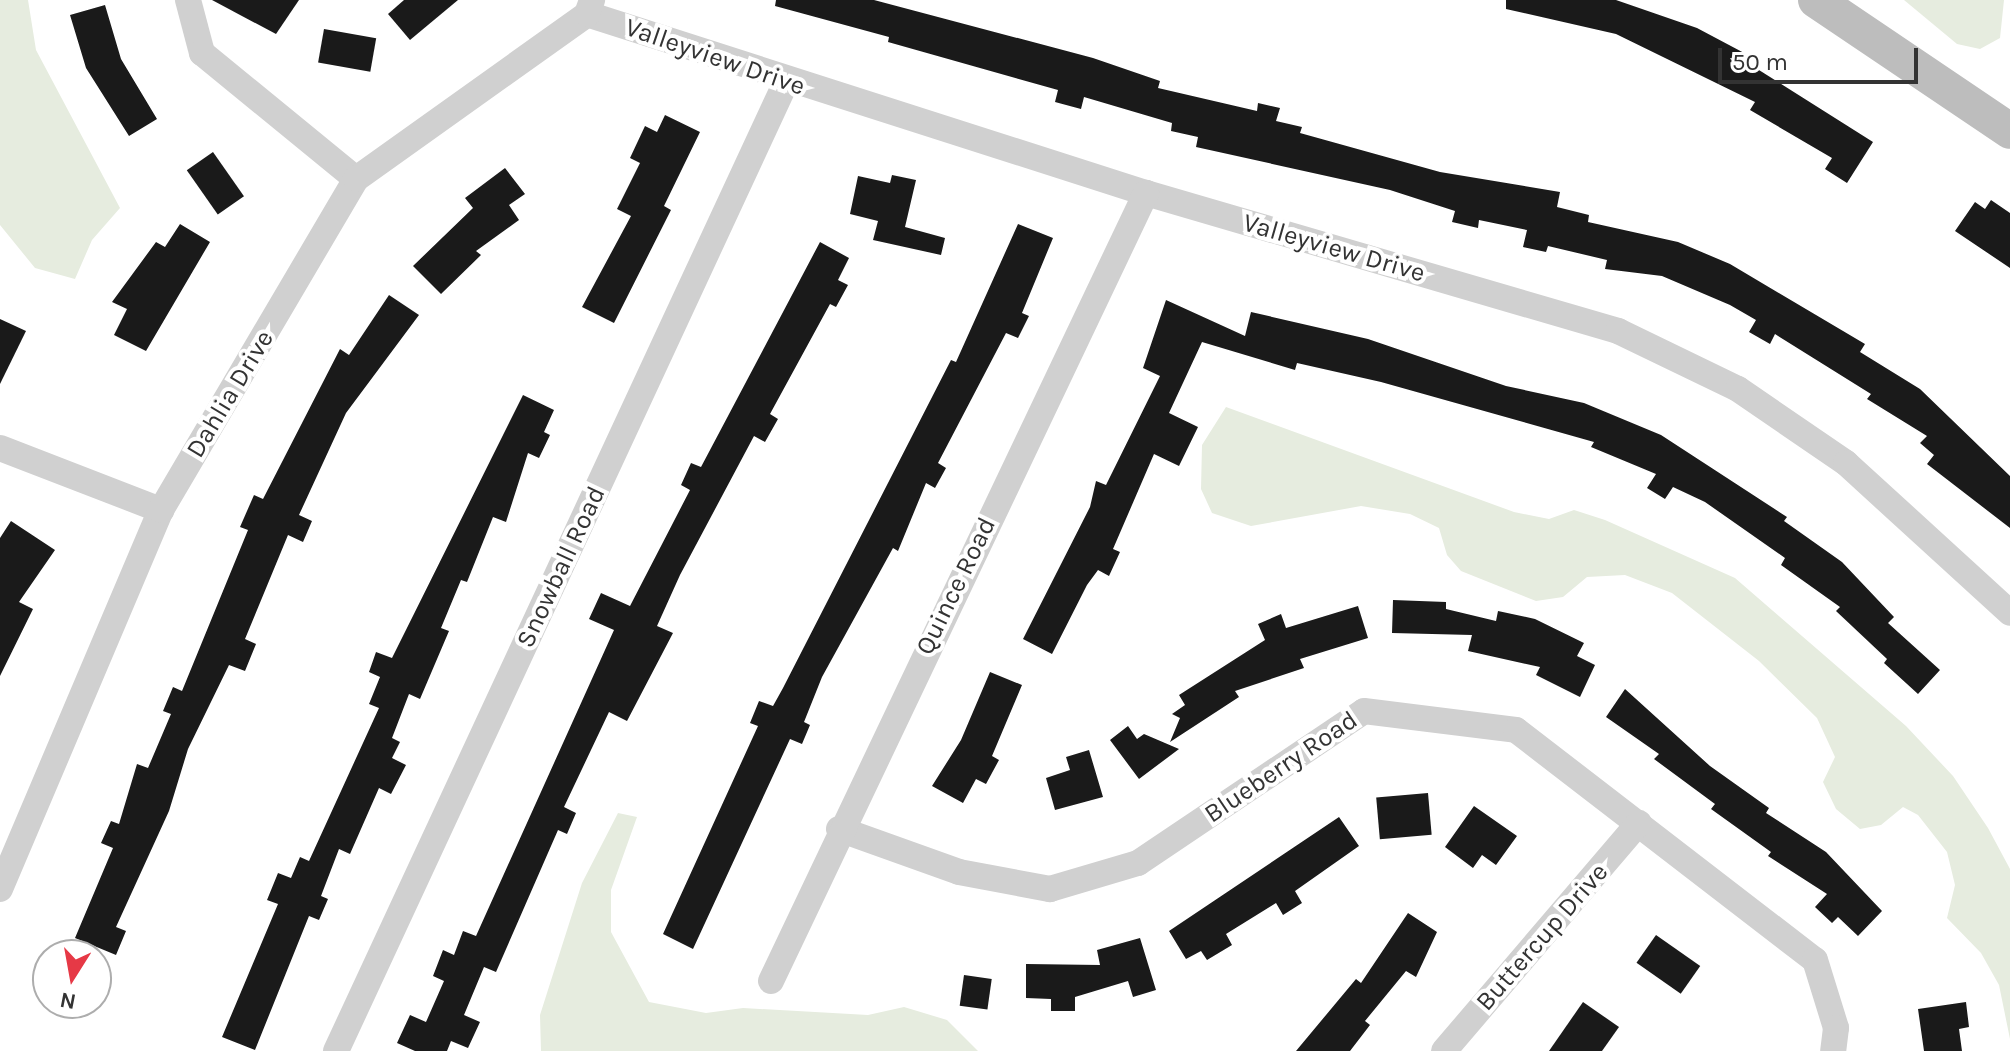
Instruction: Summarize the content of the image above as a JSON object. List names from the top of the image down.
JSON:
{
  "streets": {
    "street": [
      "Valleyview Drive",
      "Dahlia Drive",
      "Snowball Road",
      "Quince Road",
      "Blueberry Road",
      "Buttercup Drive"
    ]
  },
  "crossings": [
    ["Valleyview Drive", "Dahlia Drive"],
    ["Valleyview Drive", "Snowball Road"],
    ["Valleyview Drive", "Quince Road"],
    ["Quince Road", "Blueberry Road"],
    ["Blueberry Road", "Buttercup Drive"]
  ],
  "scale_bar": "50 m",
  "north": "bottom"
}
